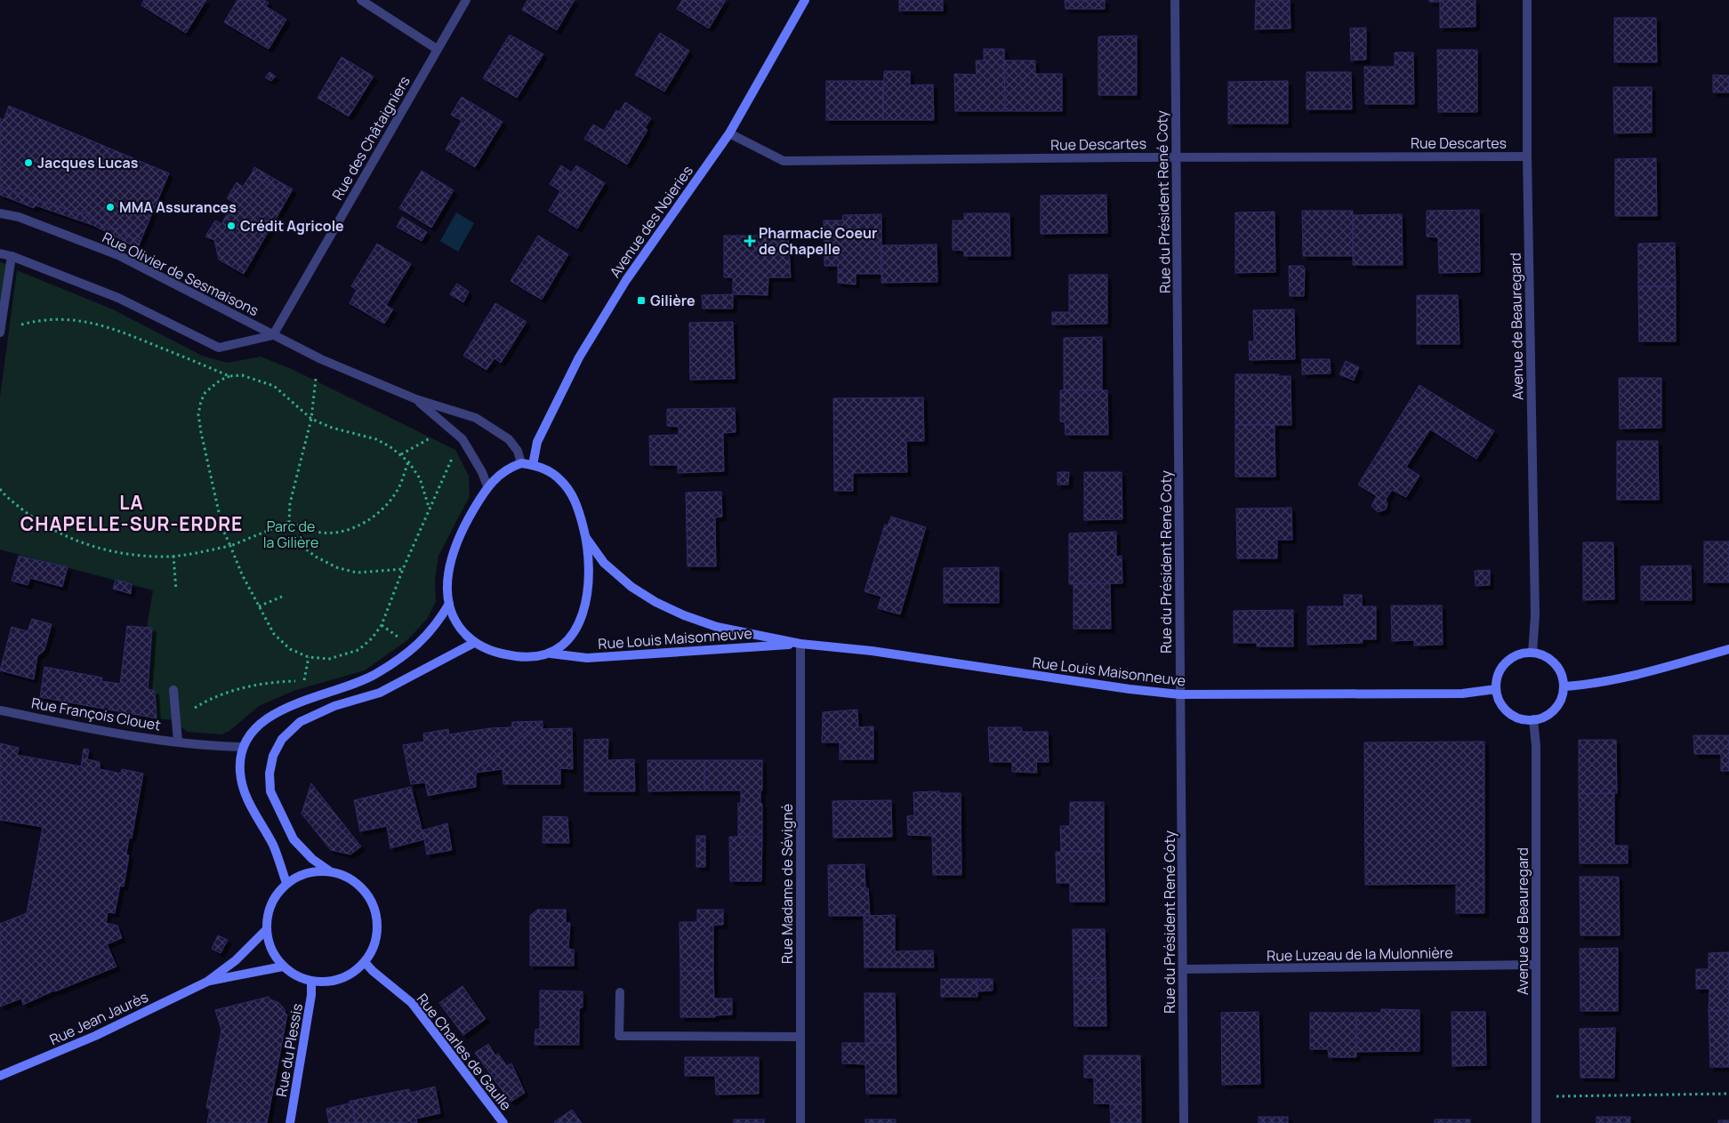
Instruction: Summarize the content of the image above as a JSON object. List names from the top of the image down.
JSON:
{
  "streets": {
    "street": [
      "Rue des Châtaigniers",
      "Rue Descartes",
      "Rue du Président René Coty",
      "Avenue des Noieries",
      "Rue Olivier de Sesmaisons",
      "Avenue de Beauregard",
      "Rue Louis Maisonneuve",
      "Rue François Clouet",
      "Rue Madame de Sévigné",
      "Rue Luzeau de la Mulonnière",
      "Rue Jean Jaurès",
      "Rue du Plessis",
      "Rue Charles de Gaulle"
    ]
  },
  "crossings": [
    ["Rue des Châtaigniers", "Rue Olivier de Sesmaisons"],
    ["Rue Descartes", "Rue du Président René Coty"],
    ["Rue Descartes", "Avenue des Noieries"],
    ["Rue Descartes", "Avenue de Beauregard"],
    ["Rue du Président René Coty", "Rue Louis Maisonneuve"],
    ["Rue du Président René Coty", "Rue Luzeau de la Mulonnière"],
    ["Avenue de Beauregard", "Rue Louis Maisonneuve"],
    ["Avenue de Beauregard", "Rue Luzeau de la Mulonnière"],
    ["Rue Louis Maisonneuve", "Rue Madame de Sévigné"],
    ["Rue Jean Jaurès", "Rue du Plessis"],
    ["Rue Jean Jaurès", "Rue Charles de Gaulle"],
    ["Rue du Plessis", "Rue Charles de Gaulle"]
  ],
  "districts": ["LA CHAPELLE-SUR-ERDRE"],
  "parks": ["Parc de la Gilière"],
  "places": {
    "other": ["Jacques Lucas", "MMA Assurances", "Crédit Agricole"],
    "health": ["Pharmacie Coeur de Chapelle"],
    "transit": ["Gilière"]
  }
}
